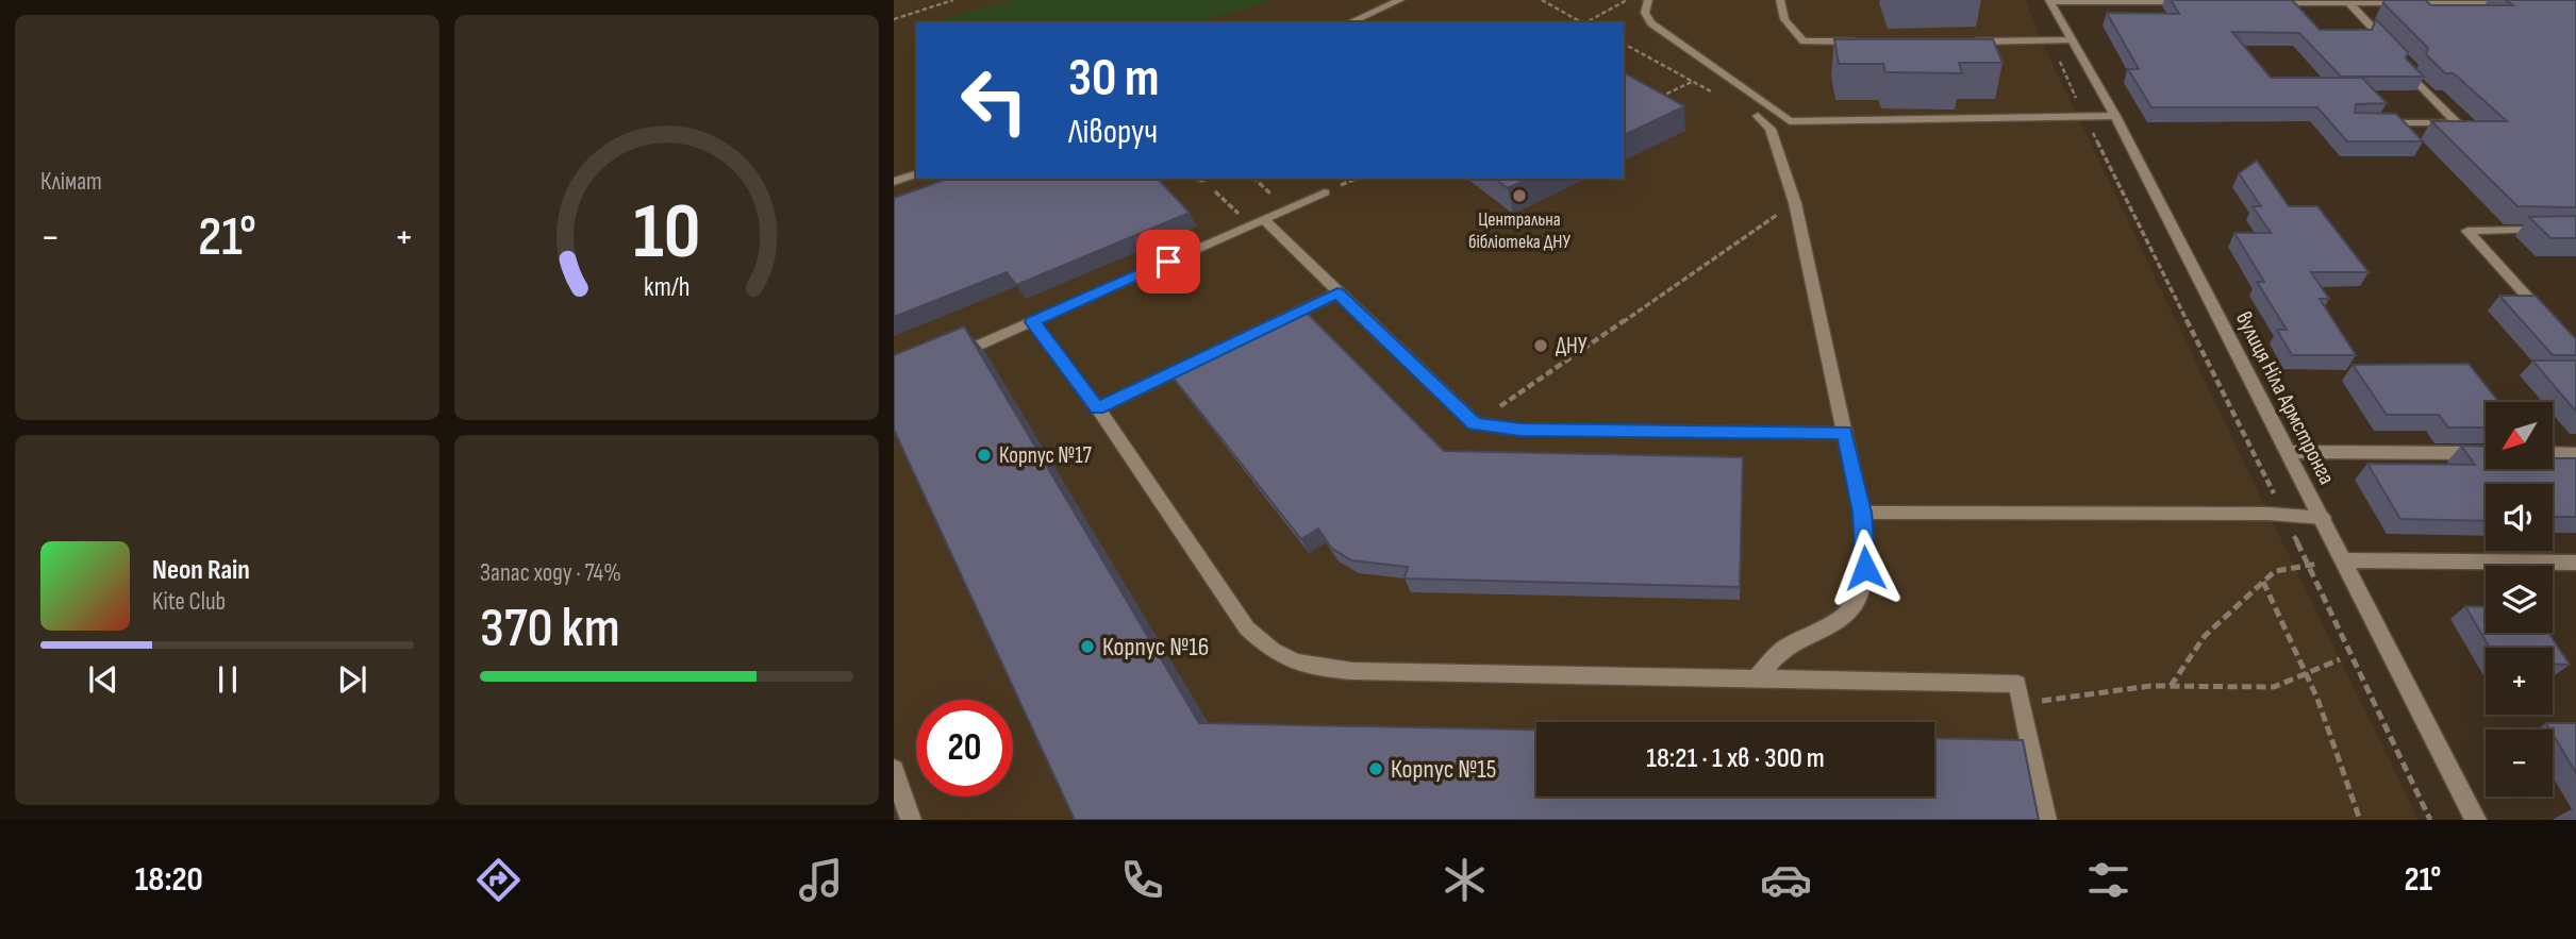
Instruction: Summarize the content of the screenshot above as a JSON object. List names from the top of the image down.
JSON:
{
  "streets": {
    "street": ["вулиця Ніла Армстронга"]
  },
  "places": [
    "Центральна бібліотека ДНУ",
    "ДНУ",
    "Корпус №17",
    "Корпус №16",
    "Корпус №15"
  ],
  "north": "bottom left",
  "page": {
    "tile": [
      "Клімат",
      ["Запас ходу · 74%", "370 km"]
    ],
    "turn": ["30 m", "Ліворуч"],
    "heat": ["−", "21°", "+"],
    "map_buttons": ["+", "−"],
    "song": ["Neon Rain", "Kite Club"],
    "limit": "20",
    "trip": "18:21 · 1 хв · 300 m",
    "tabs": ["18:20", "21°"],
    "gauge": ["10", "km/h"]
  }
}
